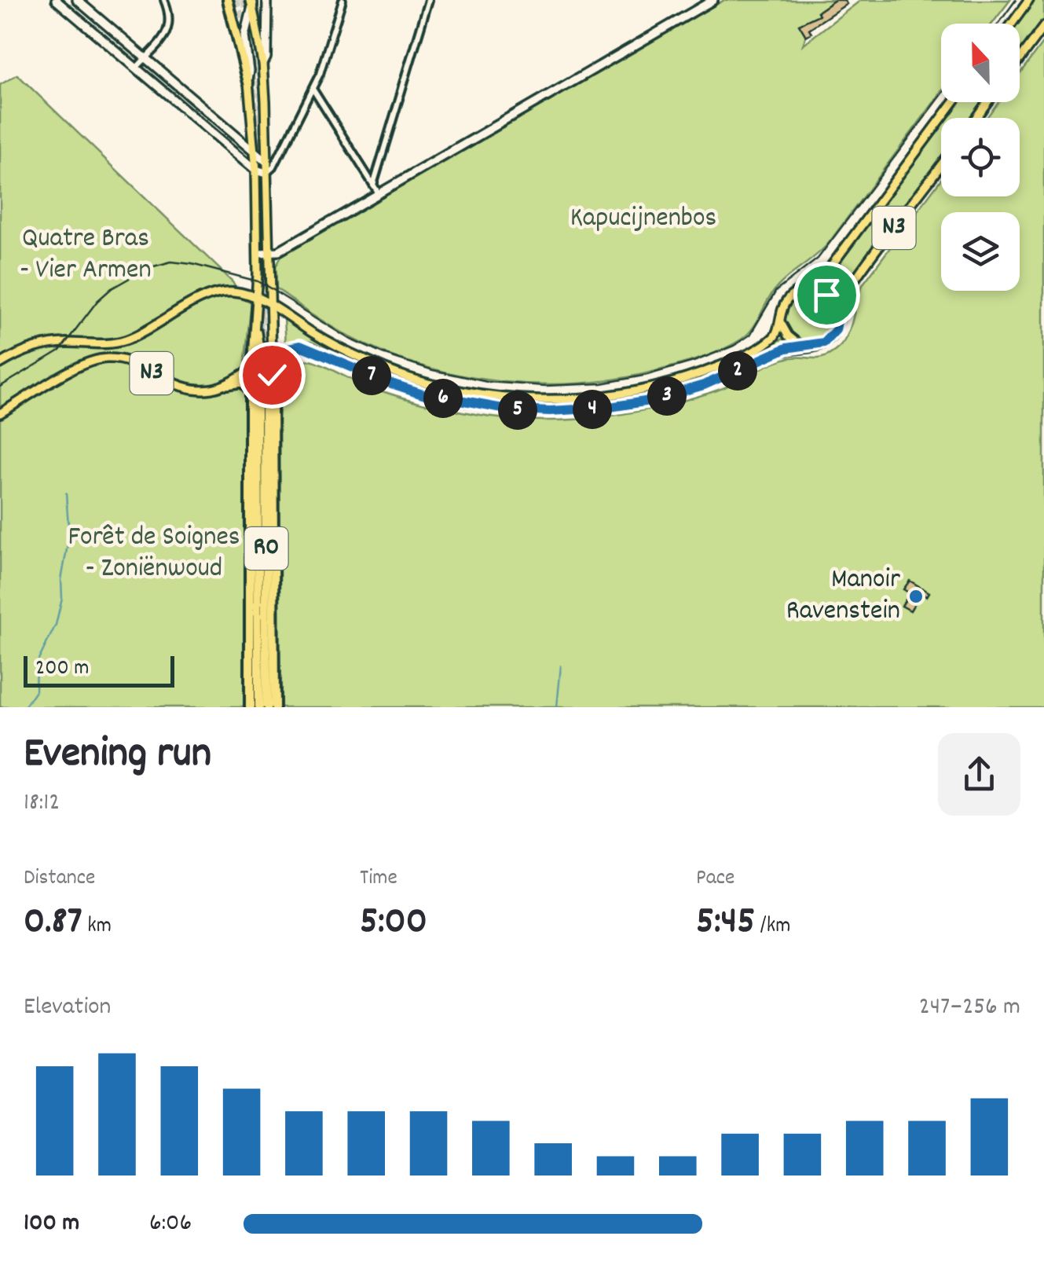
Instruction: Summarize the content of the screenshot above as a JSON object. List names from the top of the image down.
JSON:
{
  "streets": {
    "highway": ["R0"],
    "main road": ["N3"]
  },
  "parks": ["Kapucijnenbos", "Quatre Bras - Vier Armen", "Forêt de Soignes - Zoniënwoud"],
  "places": ["Manoir Ravenstein"],
  "scale_bar": "200 m",
  "north": "top",
  "page": {
    "pins": [
      "2",
      "7",
      "3",
      "6",
      "4",
      "5"
    ],
    "scale": "200 m",
    "heading": ["Evening run", "18:12"],
    "stats": [
      ["Distance", "0.87 km"],
      ["Time", "5:00"],
      ["Pace", "5:45 /km"]
    ],
    "chart": ["Elevation", "247–256 m"],
    "list": [
      {
        "name": "100 m",
        "note": "6:06"
      }
    ]
  }
}
